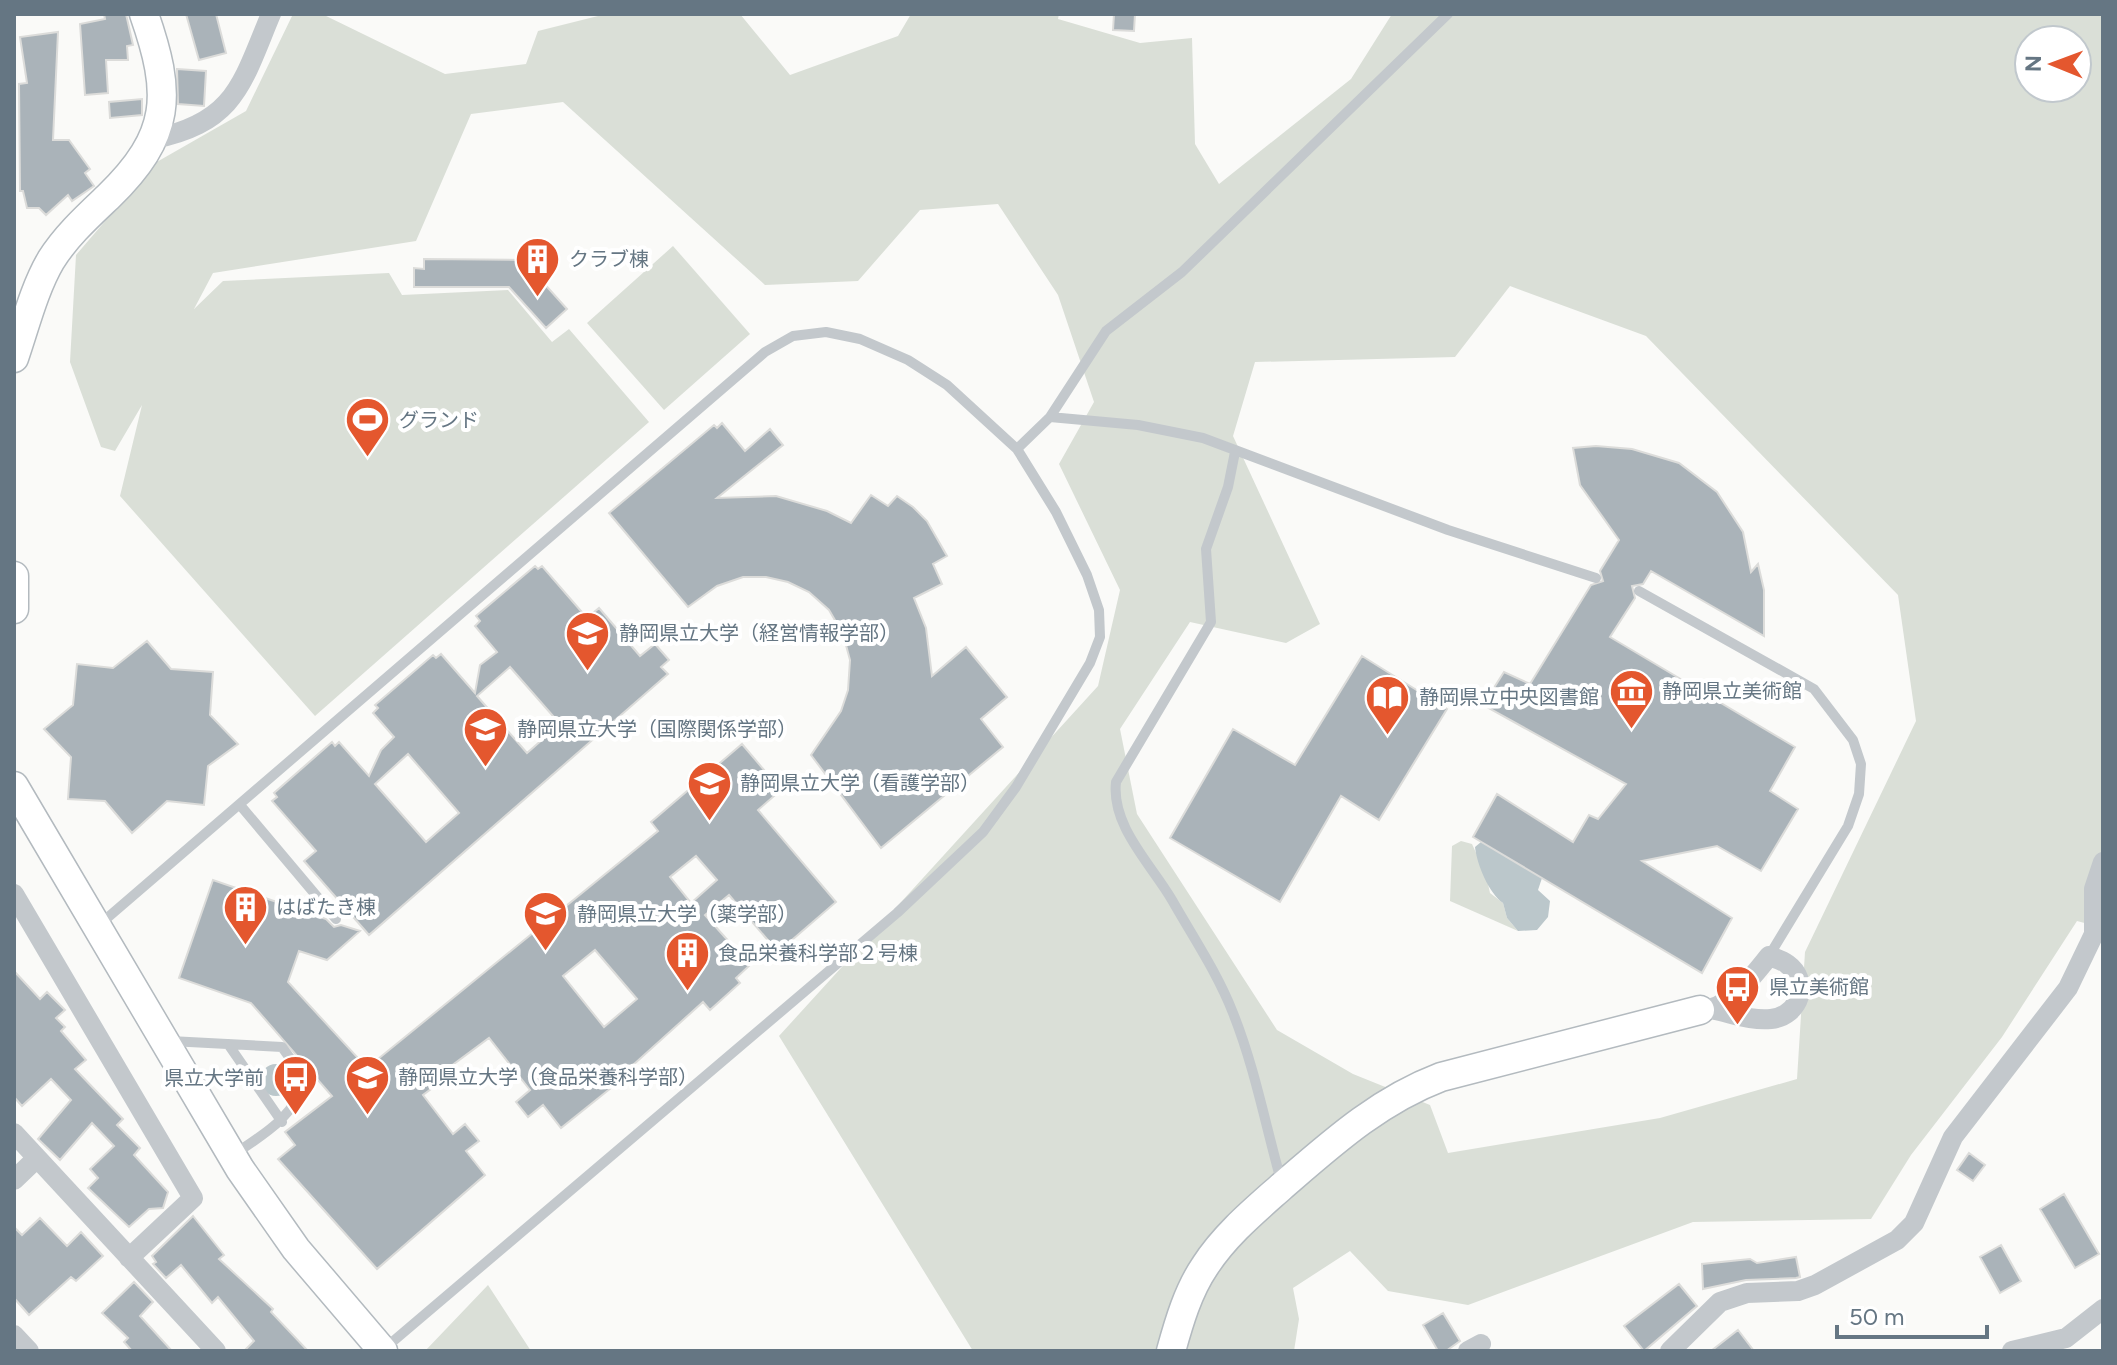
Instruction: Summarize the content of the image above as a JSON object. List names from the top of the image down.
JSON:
{
  "places": {
    "building": ["クラブ棟", "はばたき棟", "食品栄養科学部２号棟"],
    "sports": ["グランド"],
    "school or university": [
      "静岡県立大学（経営情報学部）",
      "静岡県立大学（国際関係学部）",
      "静岡県立大学（看護学部）",
      "静岡県立大学（薬学部）",
      "静岡県立大学（食品栄養科学部）"
    ],
    "museum": ["静岡県立美術館"],
    "library": ["静岡県立中央図書館"],
    "bus stop": ["県立美術館", "県立大学前"]
  },
  "scale_bar": "50 m",
  "north": "left"
}
